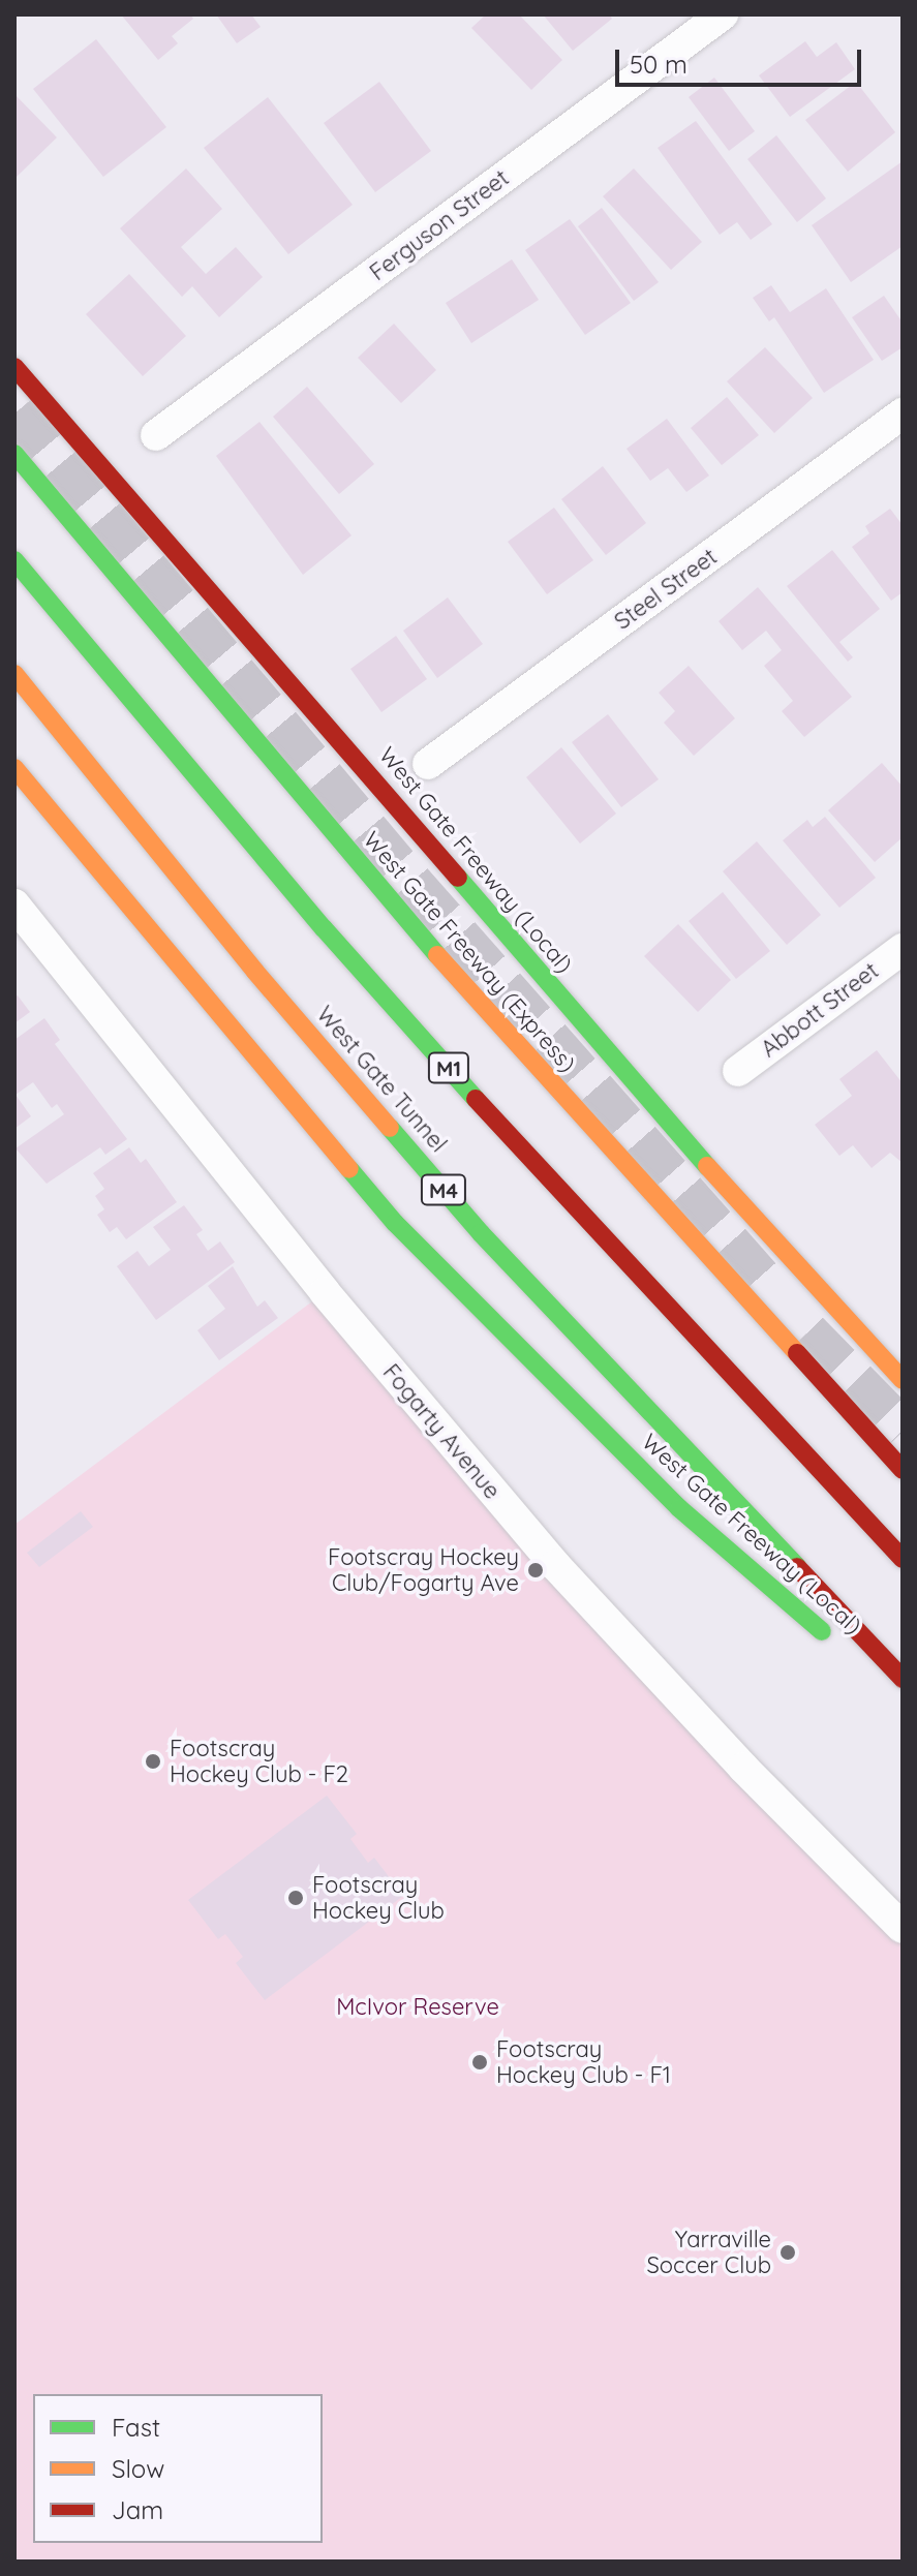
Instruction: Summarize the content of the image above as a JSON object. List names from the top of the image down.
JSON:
{
  "streets": {
    "highway": [
      "West Gate Freeway (Local)",
      "West Gate Freeway (Express)",
      "M1",
      "West Gate Tunnel",
      "M4"
    ],
    "street": [
      "Ferguson Street",
      "Steel Street",
      "Abbott Street",
      "Fogarty Avenue"
    ]
  },
  "parks": ["McIvor Reserve"],
  "places": [
    "Footscray Hockey Club/Fogarty Ave",
    "Footscray Hockey Club - F2",
    "Footscray Hockey Club",
    "Footscray Hockey Club - F1",
    "Yarraville Soccer Club"
  ],
  "legend": ["Fast", "Slow", "Jam"],
  "scale_bar": "50 m"
}
